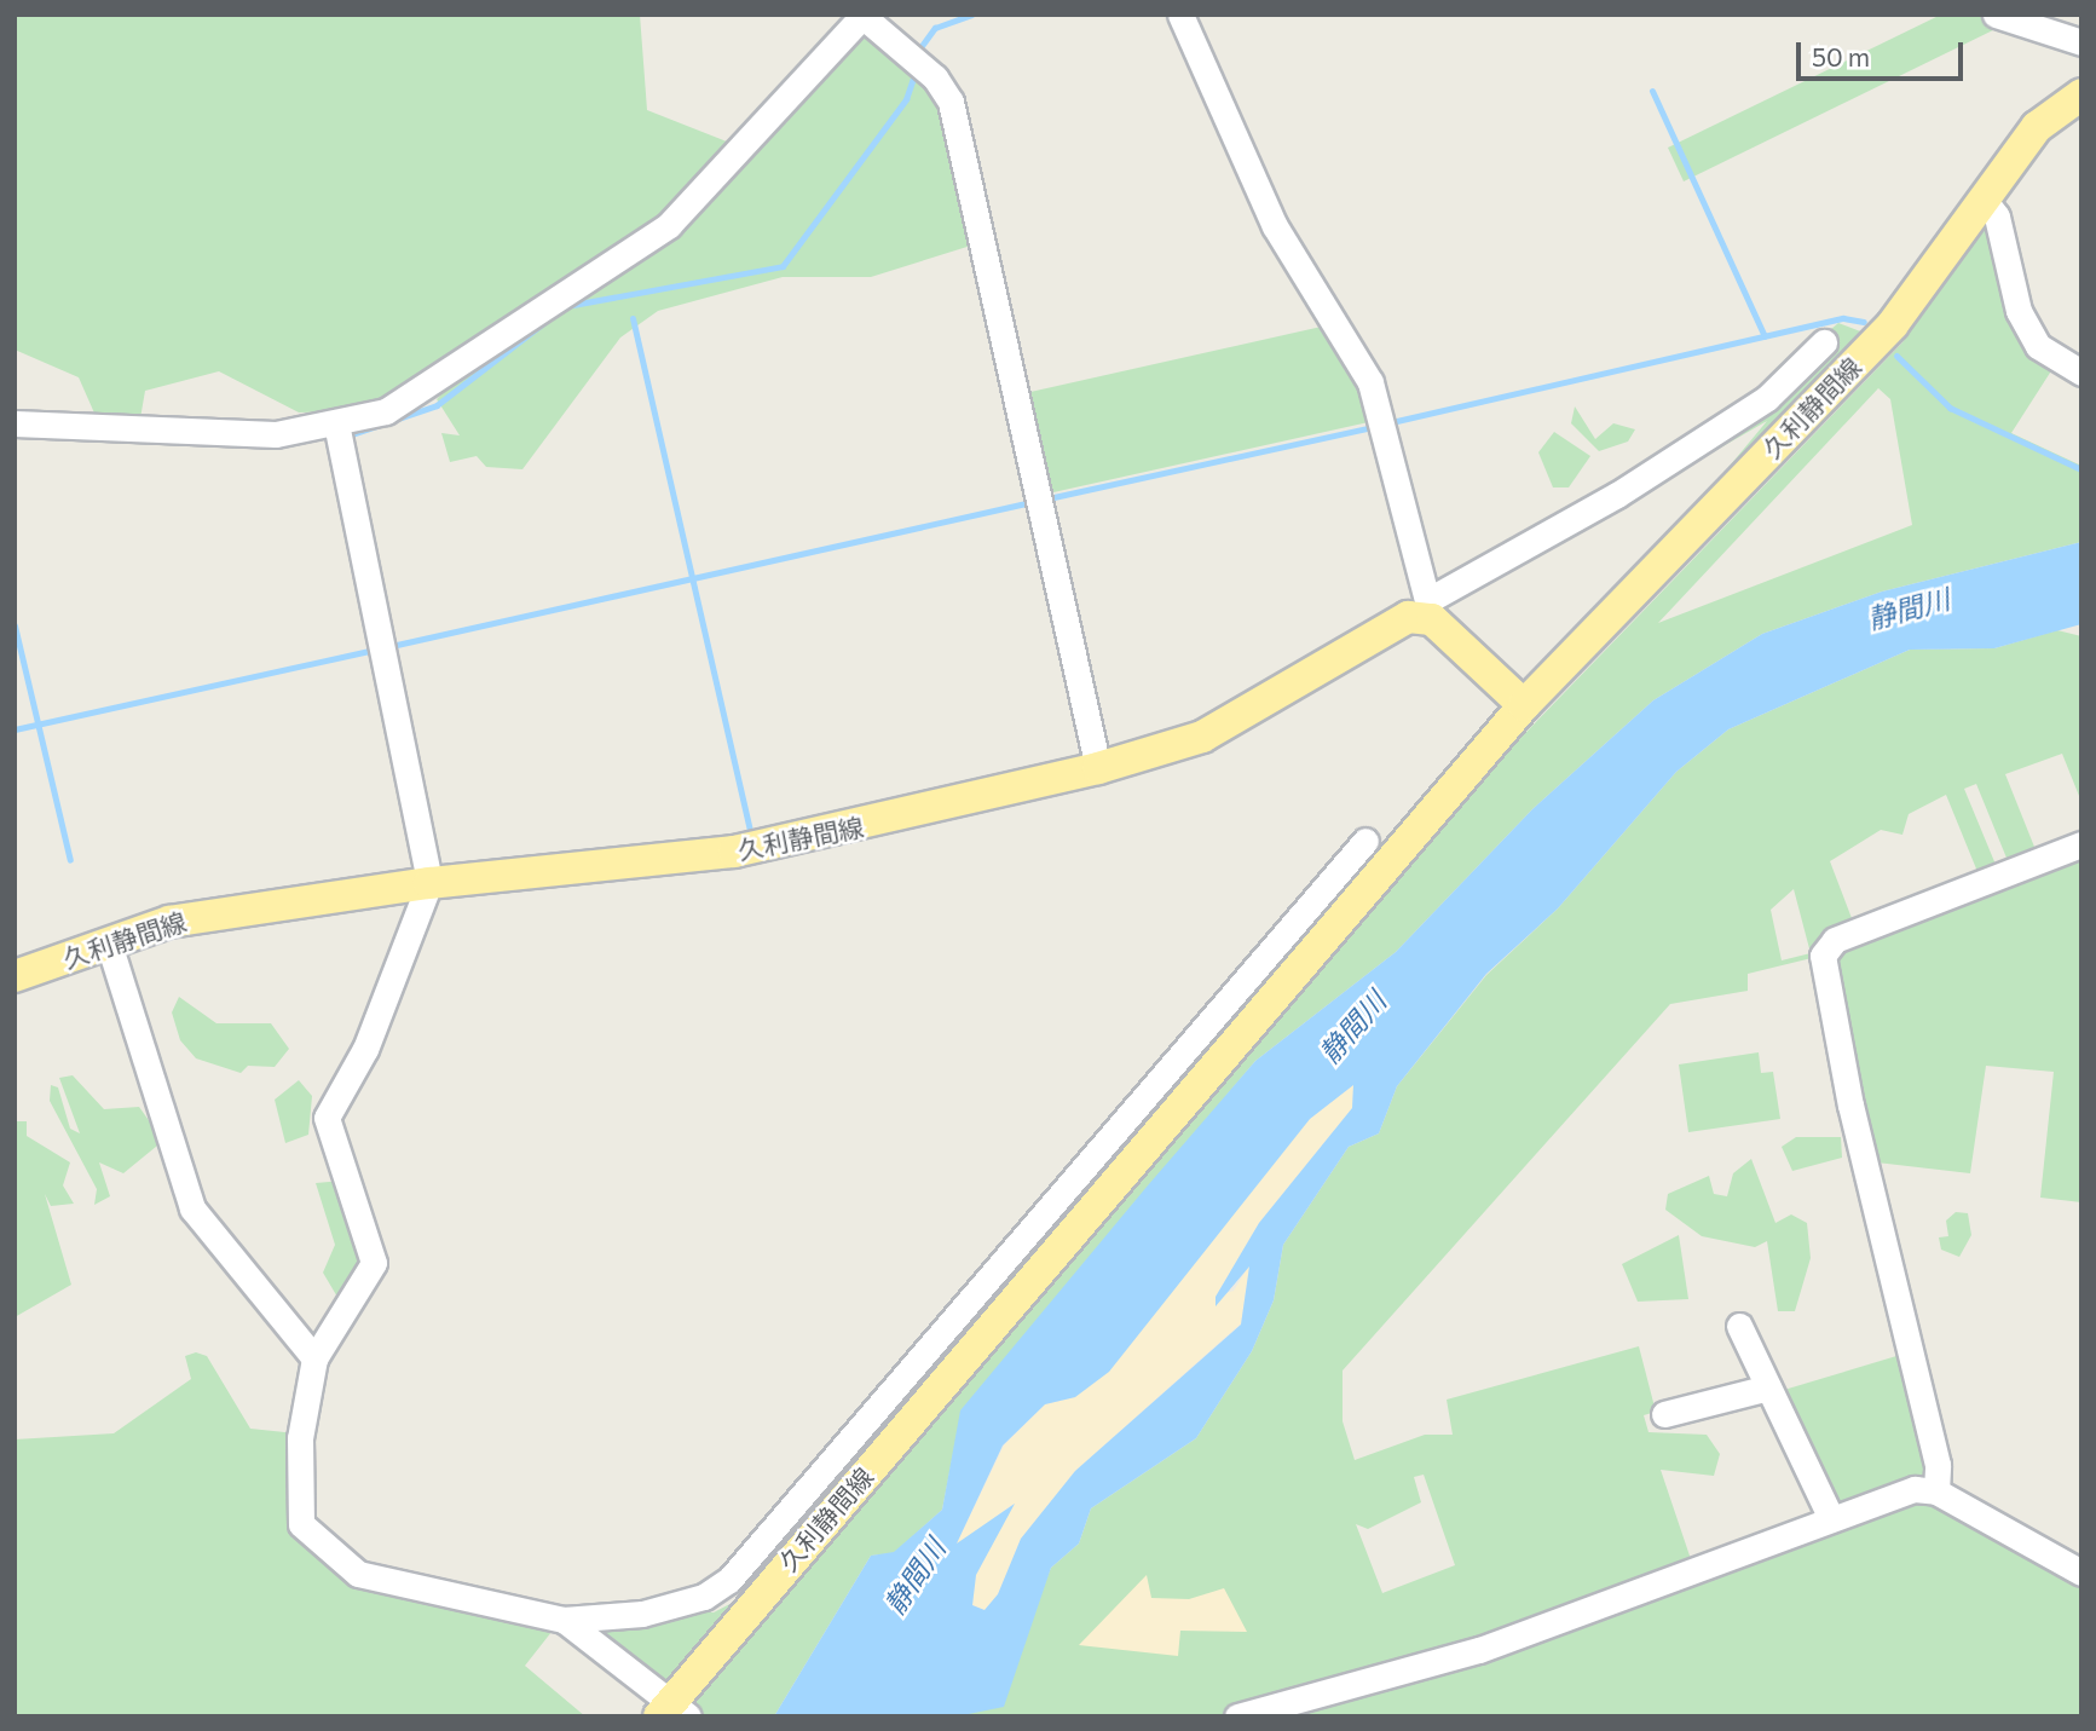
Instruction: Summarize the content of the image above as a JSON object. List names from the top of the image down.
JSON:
{
  "streets": {
    "main road": ["久利静間線"]
  },
  "water": ["静間川"],
  "scale_bar": "50 m"
}
